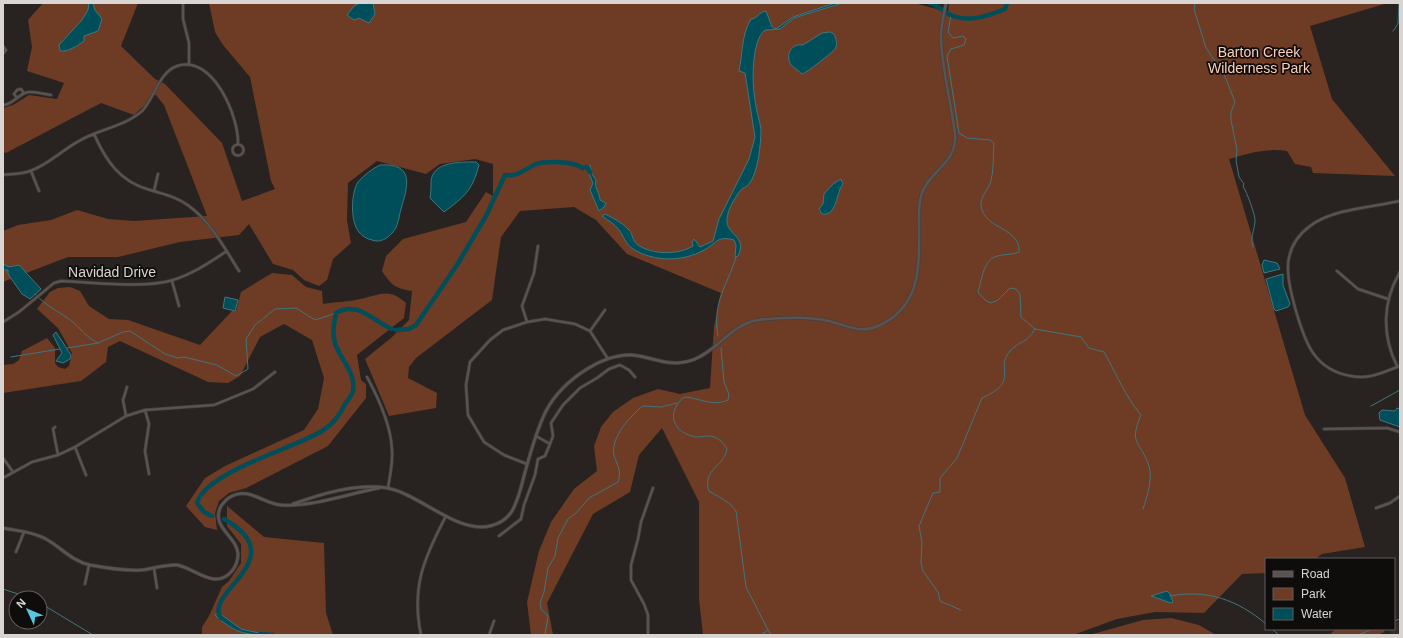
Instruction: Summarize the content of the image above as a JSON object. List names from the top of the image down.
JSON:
{
  "streets": {
    "street": ["Navidad Drive"]
  },
  "parks": ["Barton Creek Wilderness Park"],
  "legend": ["Road", "Park", "Water"],
  "north": "top left"
}
